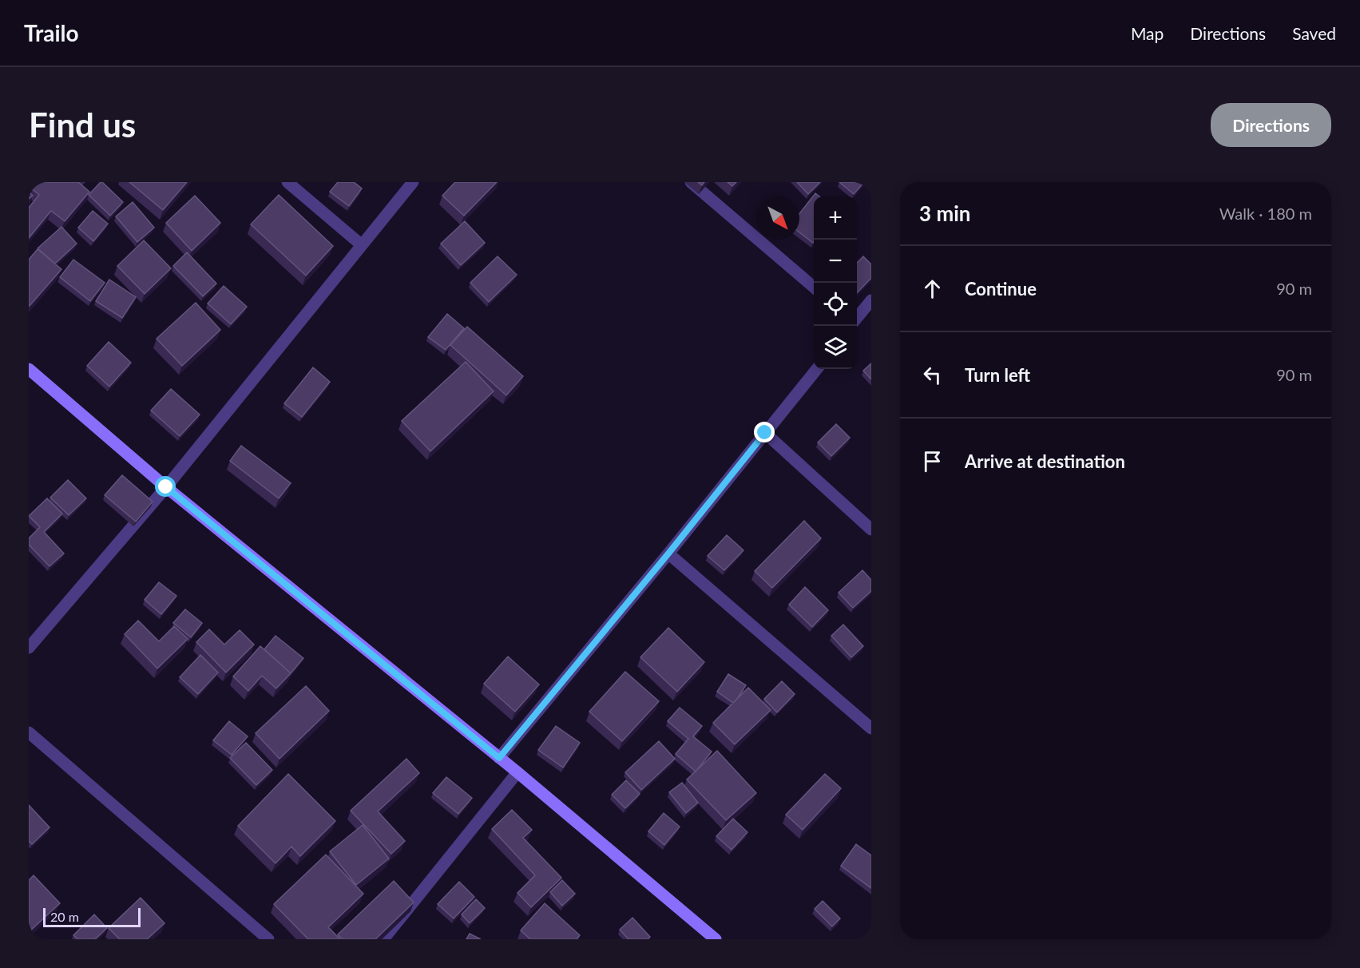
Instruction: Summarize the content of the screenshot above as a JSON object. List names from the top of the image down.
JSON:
{
  "scale_bar": "20 m",
  "north": "bottom right",
  "page": {
    "header": "Trailo",
    "nav": ["Map", "Directions", "Saved"],
    "buttons": "Directions",
    "title": "Find us",
    "heading": ["3 min", "Walk · 180 m"],
    "map_buttons": ["+", "−"],
    "list": [
      ["Continue", "90 m"],
      ["Turn left", "90 m"],
      "Arrive at destination"
    ],
    "scale": "20 m"
  }
}
